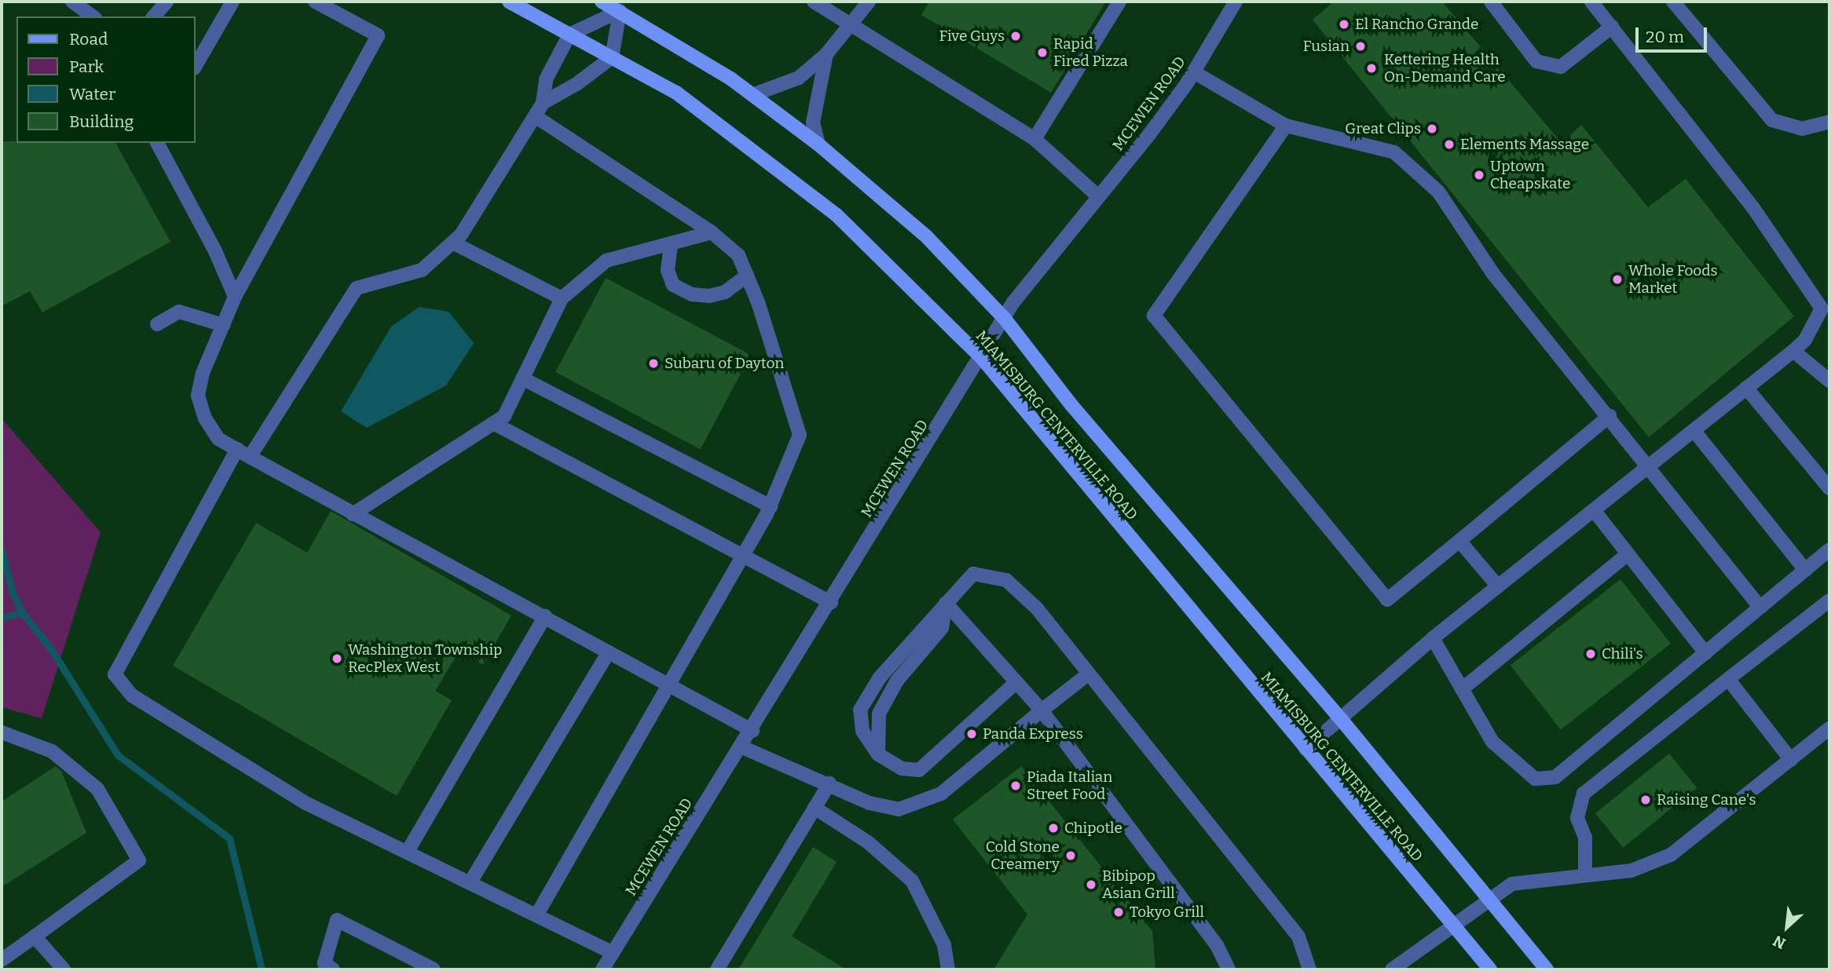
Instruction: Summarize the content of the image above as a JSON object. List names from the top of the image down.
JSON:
{
  "streets": {
    "main road": ["MIAMISBURG CENTERVILLE ROAD"],
    "street": ["MCEWEN ROAD"]
  },
  "crossings": [
    ["MCEWEN ROAD", "MIAMISBURG CENTERVILLE ROAD"]
  ],
  "places": [
    "El Rancho Grande",
    "Five Guys",
    "Fusian",
    "Rapid Fired Pizza",
    "Kettering Health On-Demand Care",
    "Great Clips",
    "Elements Massage",
    "Uptown Cheapskate",
    "Whole Foods Market",
    "Subaru of Dayton",
    "Chili's",
    "Washington Township RecPlex West",
    "Panda Express",
    "Piada Italian Street Food",
    "Raising Cane's",
    "Chipotle",
    "Cold Stone Creamery",
    "Bibipop Asian Grill",
    "Tokyo Grill"
  ],
  "legend": [
    "Road",
    "Park",
    "Water",
    "Building"
  ],
  "scale_bar": "20 m",
  "north": "bottom left"
}
